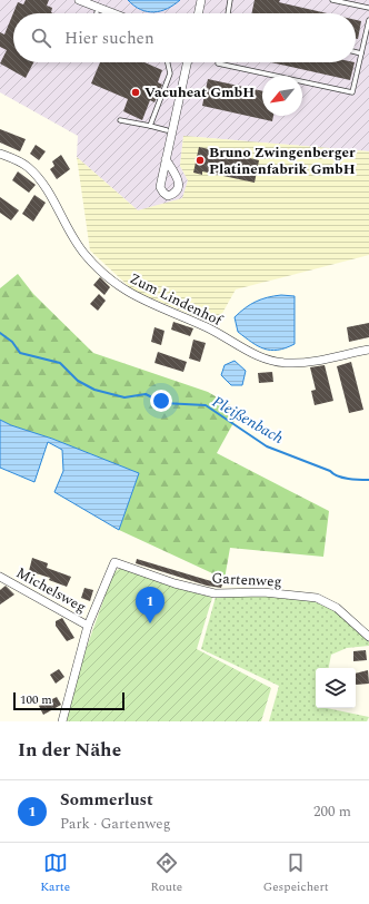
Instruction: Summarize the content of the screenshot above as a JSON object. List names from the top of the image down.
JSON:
{
  "streets": {
    "street": ["Zum Lindenhof", "Gartenweg", "Michelsweg"]
  },
  "crossings": [
    ["Gartenweg", "Michelsweg"]
  ],
  "water": ["Pleißenbach"],
  "places": ["Vacuheat GmbH", "Bruno Zwingenberger Platinenfabrik GmbH"],
  "scale_bar": "100 m",
  "north": "bottom left",
  "page": {
    "search": "Hier suchen",
    "pins": "1",
    "scale": "100 m",
    "heading": "In der Nähe",
    "list": [
      {
        "mark": "1",
        "name": "Sommerlust",
        "note": "Park · Gartenweg",
        "value": "200 m"
      }
    ],
    "nav": ["Karte", "Route", "Gespeichert"]
  }
}
